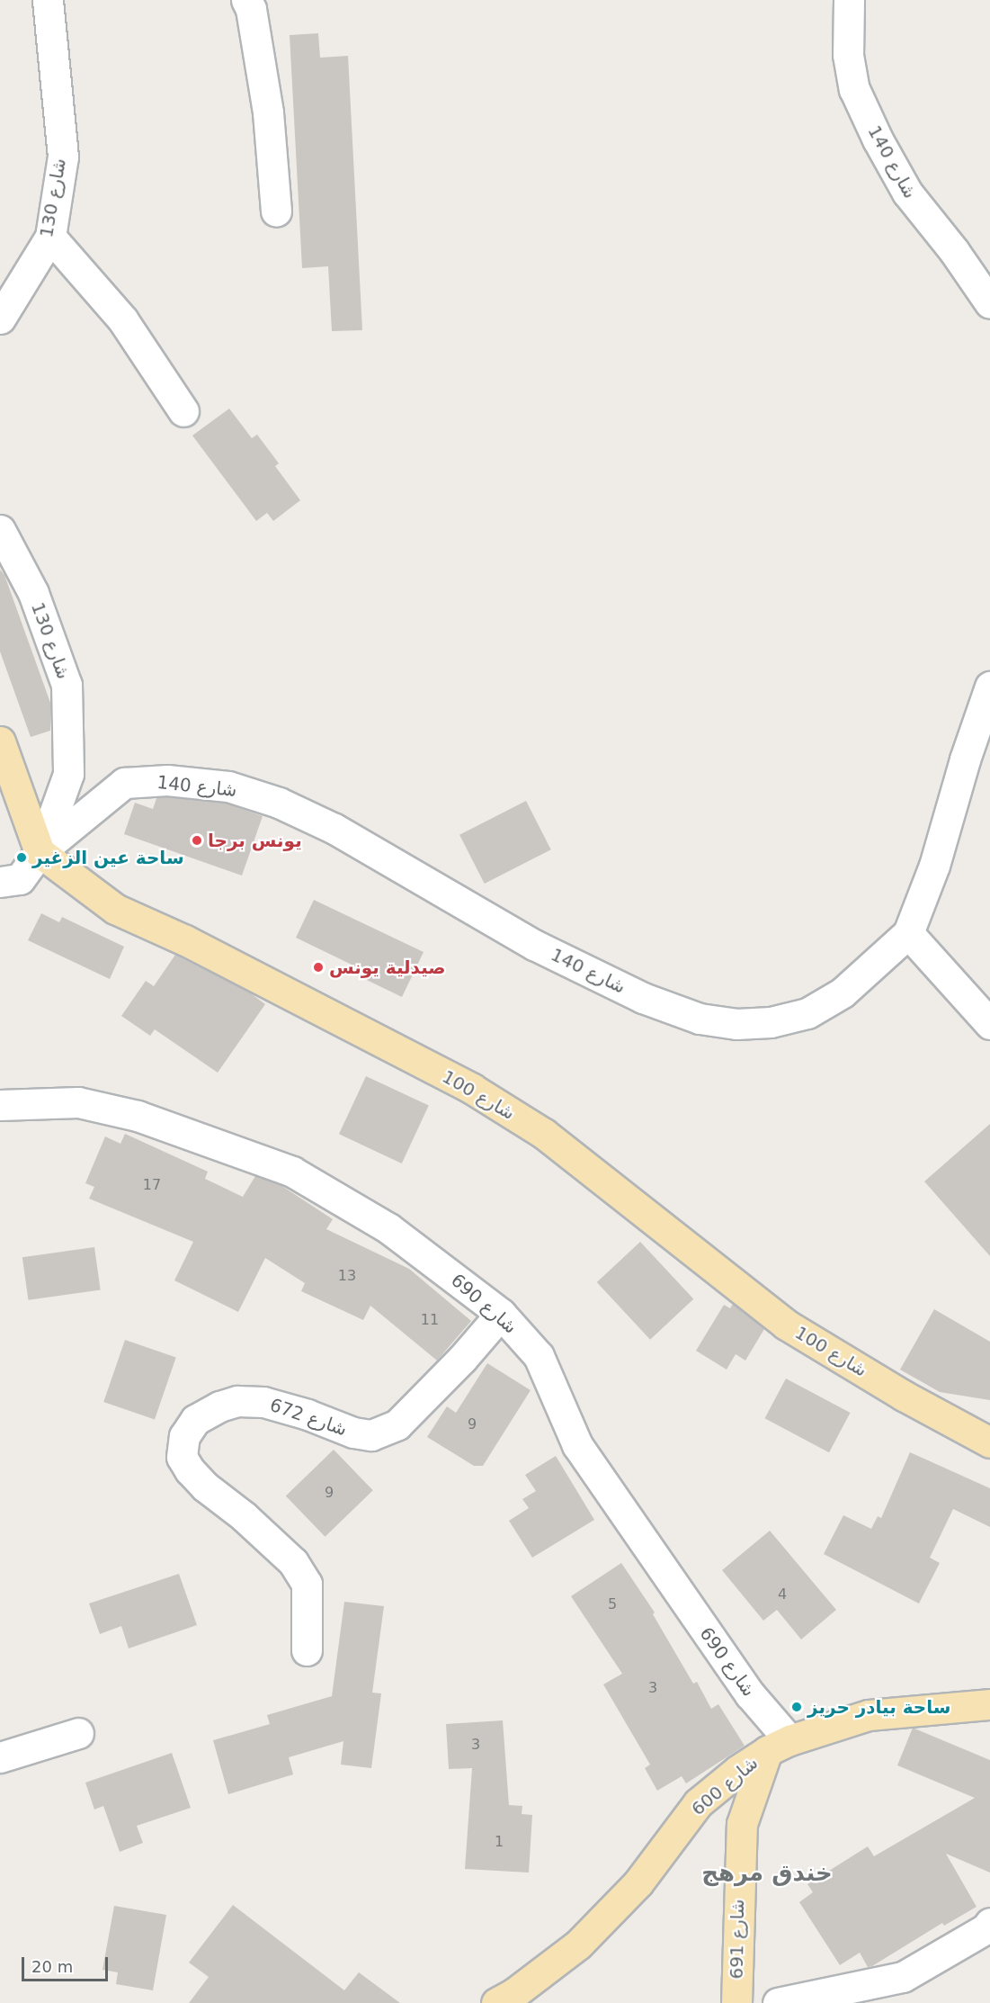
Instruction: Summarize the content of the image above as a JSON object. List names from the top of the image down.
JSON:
{
  "streets": {
    "main road": ["شارع 100", "شارع 600", "شارع 691"],
    "street": [
      "شارع 140",
      "شارع 130",
      "شارع 690",
      "شارع 672"
    ]
  },
  "crossings": [
    ["شارع 140", "شارع 130"],
    ["شارع 140", "شارع 100"],
    ["شارع 130", "شارع 100"],
    ["شارع 690", "شارع 672"],
    ["شارع 690", "شارع 600"],
    ["شارع 690", "شارع 691"],
    ["شارع 600", "شارع 691"]
  ],
  "districts": ["خندق مرهج"],
  "places": [
    "يونس برجا",
    "ساحة عين الزغير",
    "صيدلية يونس",
    "ساحة بيادر حريز"
  ],
  "house_numbers": [
    "17",
    "13",
    "11",
    "9",
    "9",
    "4",
    "5",
    "3",
    "3",
    "1"
  ],
  "scale_bar": "20 m"
}
